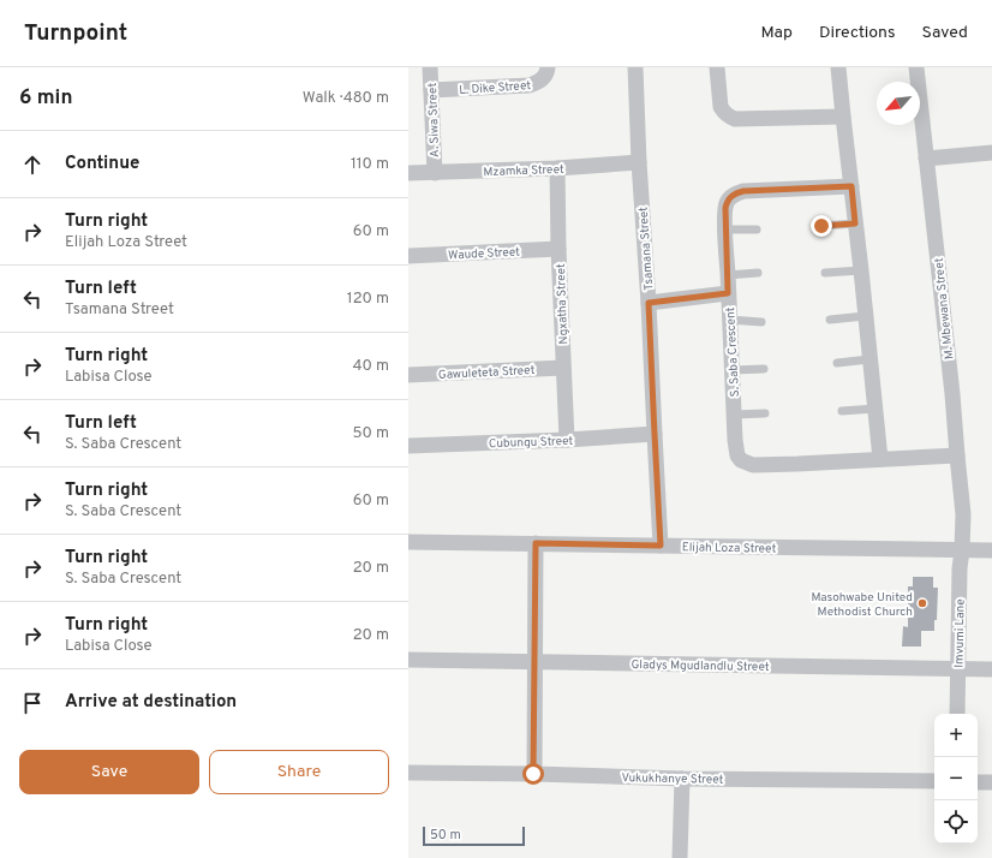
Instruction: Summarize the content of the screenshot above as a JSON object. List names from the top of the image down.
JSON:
{
  "streets": {
    "street": [
      "L. Dike Street",
      "A. Siwa Street",
      "Mzamka Street",
      "Tsamana Street",
      "Waude Street",
      "Ngxatha Street",
      "M. Mbewana Street",
      "S. Saba Crescent",
      "Gawuleteta Street",
      "Cubungu Street",
      "Elijah Loza Street",
      "Imvumi Lane",
      "Gladys Mgudlandlu Street",
      "Vukukhanye Street"
    ]
  },
  "crossings": [
    ["L. Dike Street", "A. Siwa Street"],
    ["A. Siwa Street", "Mzamka Street"],
    ["Mzamka Street", "Tsamana Street"],
    ["Mzamka Street", "Ngxatha Street"],
    ["Tsamana Street", "Cubungu Street"],
    ["Tsamana Street", "Elijah Loza Street"],
    ["Waude Street", "Ngxatha Street"],
    ["Ngxatha Street", "Gawuleteta Street"],
    ["Ngxatha Street", "Cubungu Street"],
    ["M. Mbewana Street", "S. Saba Crescent"],
    ["M. Mbewana Street", "Elijah Loza Street"],
    ["M. Mbewana Street", "Imvumi Lane"],
    ["Elijah Loza Street", "Imvumi Lane"],
    ["Imvumi Lane", "Gladys Mgudlandlu Street"]
  ],
  "places": ["Masohwabe United Methodist Church"],
  "scale_bar": "50 m",
  "north": "bottom left",
  "page": {
    "header": "Turnpoint",
    "nav": ["Map", "Directions", "Saved"],
    "heading": ["6 min", "Walk · 480 m"],
    "list": [
      ["Continue", "110 m"],
      ["Turn right", "Elijah Loza Street", "60 m"],
      ["Turn left", "Tsamana Street", "120 m"],
      ["Turn right", "Labisa Close", "40 m"],
      ["Turn left", "S. Saba Crescent", "50 m"],
      ["Turn right", "S. Saba Crescent", "60 m"],
      ["Turn right", "S. Saba Crescent", "20 m"],
      ["Turn right", "Labisa Close", "20 m"],
      "Arrive at destination"
    ],
    "map_buttons": ["+", "−"],
    "buttons": ["Save", "Share"],
    "scale": "50 m"
  }
}
